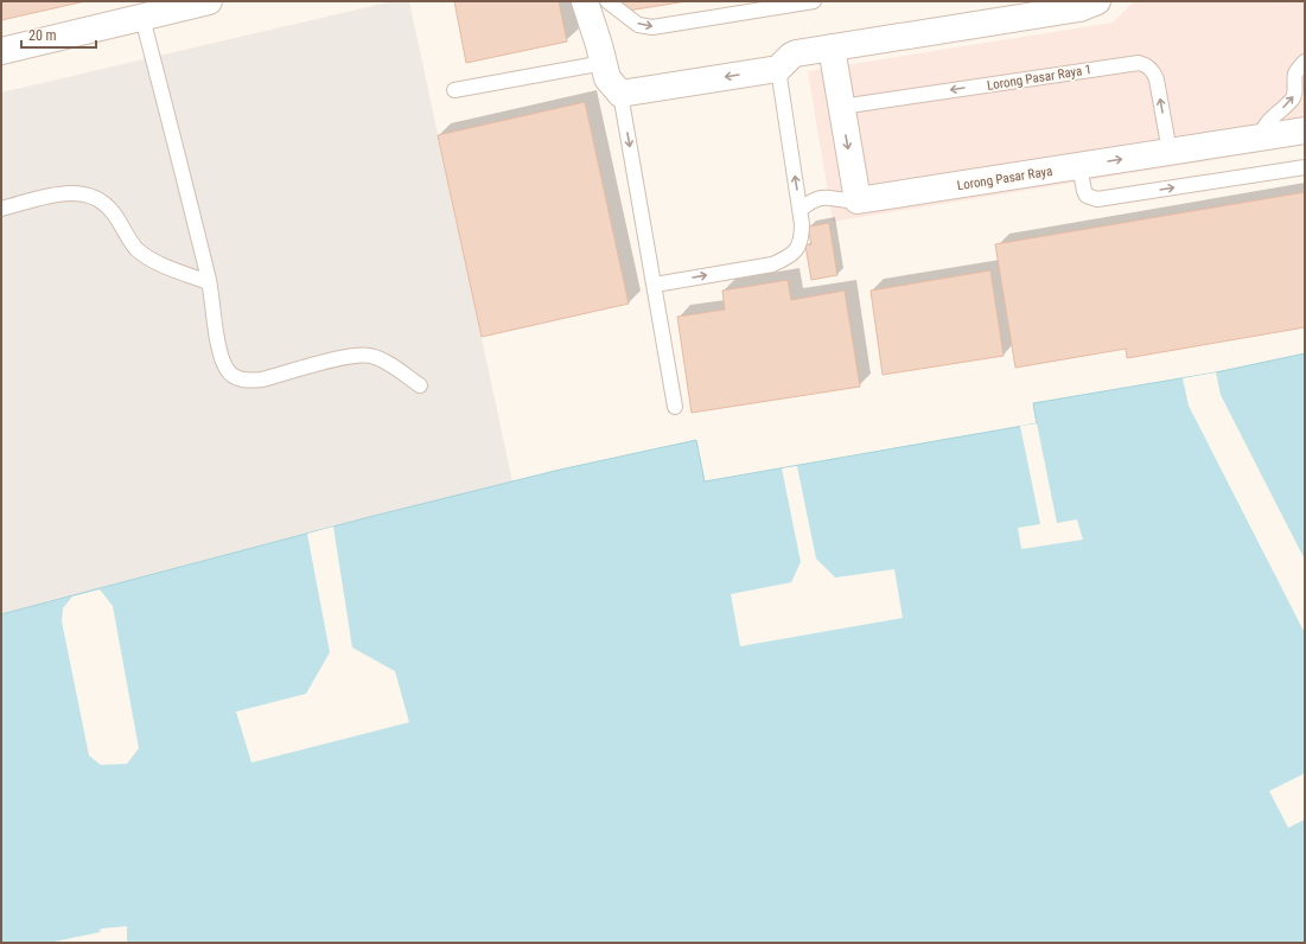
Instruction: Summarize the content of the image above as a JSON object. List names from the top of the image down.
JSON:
{
  "streets": {
    "street": ["Lorong Pasar Raya"],
    "lane": ["Lorong Pasar Raya 1"]
  },
  "crossings": [
    ["Lorong Pasar Raya 1", "Lorong Pasar Raya"]
  ],
  "one_way": ["Lorong Pasar Raya 1"],
  "scale_bar": "20 m"
}
